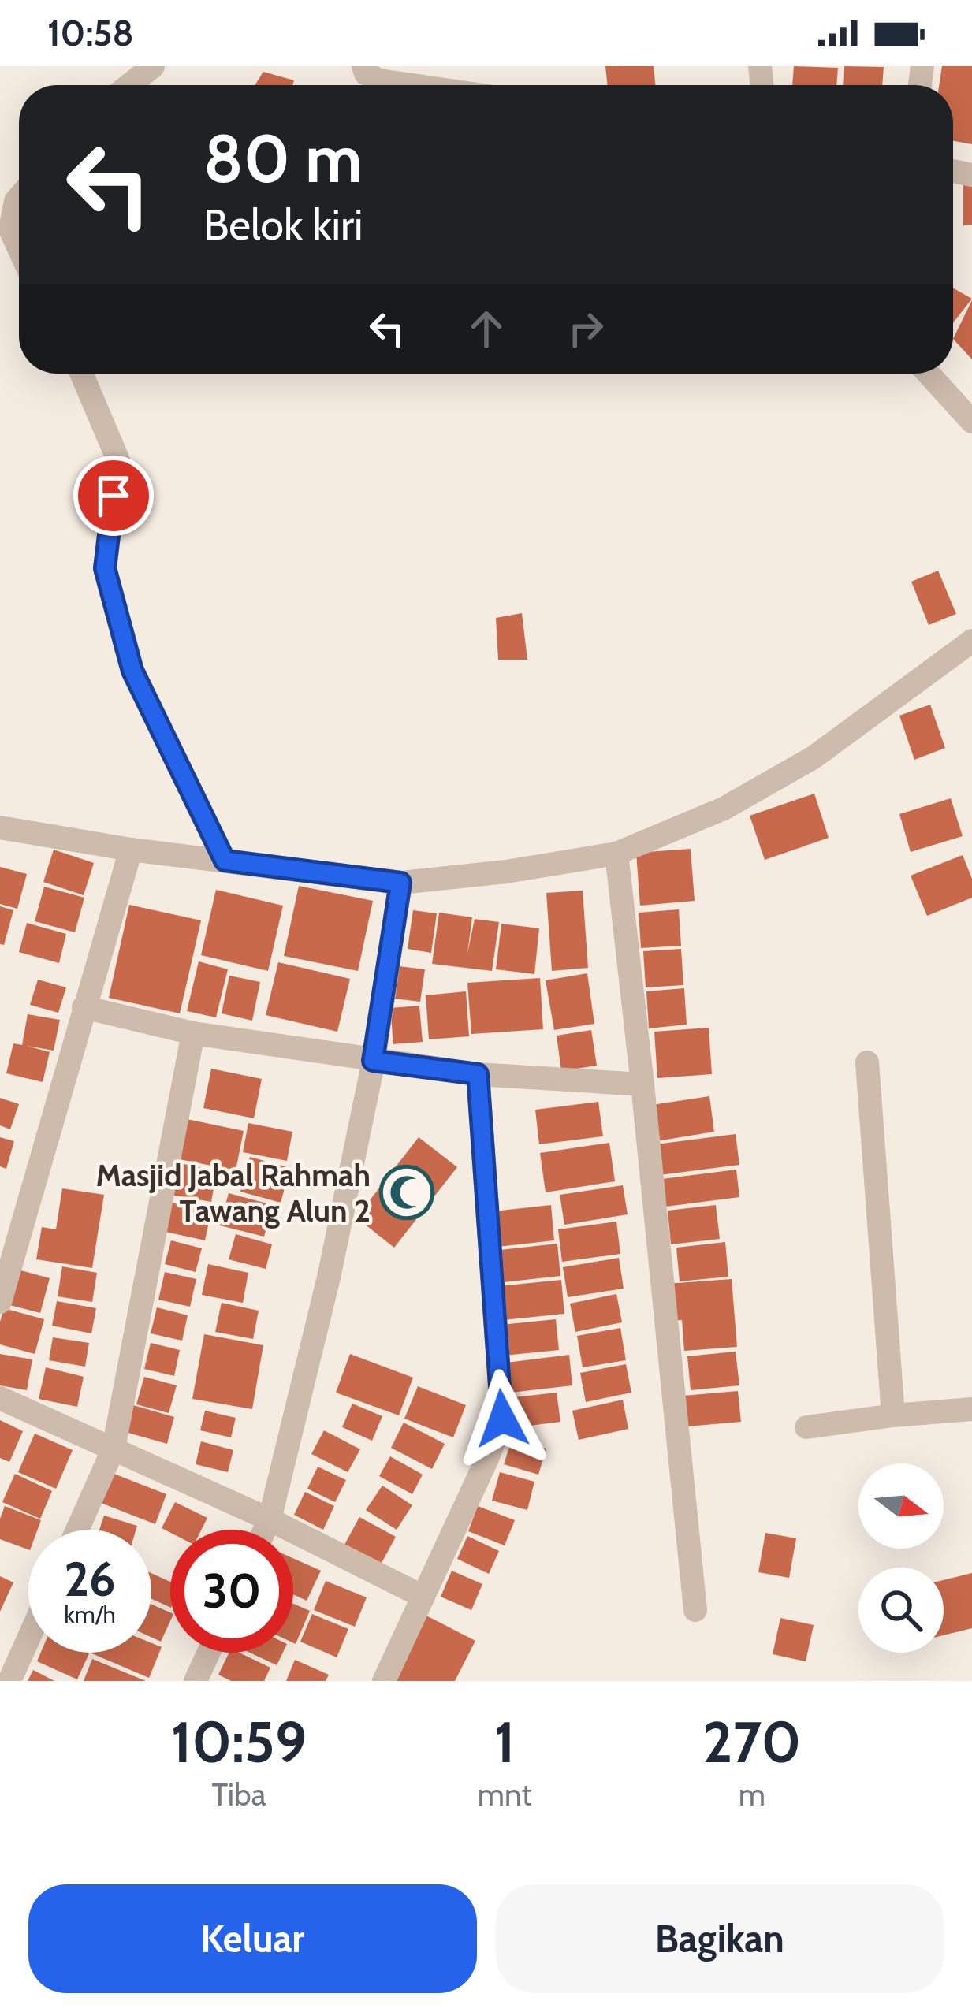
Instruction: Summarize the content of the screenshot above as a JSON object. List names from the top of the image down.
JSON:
{
  "places": {
    "mosque": ["Masjid Jabal Rahmah Tawang Alun 2"]
  },
  "north": "right",
  "page": {
    "status": "10:58",
    "turn": ["80 m", "Belok kiri"],
    "speed": "26 km/h",
    "limit": "30",
    "eta": [
      "10:59",
      "Tiba",
      "1",
      "mnt",
      "270",
      "m"
    ],
    "buttons": ["Keluar", "Bagikan"]
  }
}
